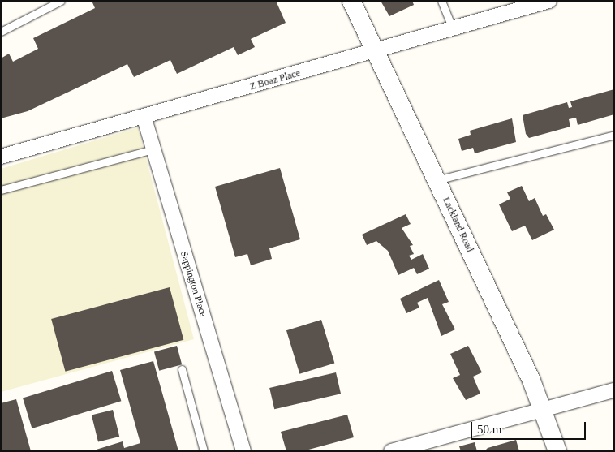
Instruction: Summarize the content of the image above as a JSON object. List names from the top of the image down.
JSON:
{
  "streets": {
    "street": ["Z Boaz Place", "Lackland Road", "Sappington Place"]
  },
  "crossings": [
    ["Z Boaz Place", "Lackland Road"],
    ["Z Boaz Place", "Sappington Place"]
  ],
  "scale_bar": "50 m"
}
